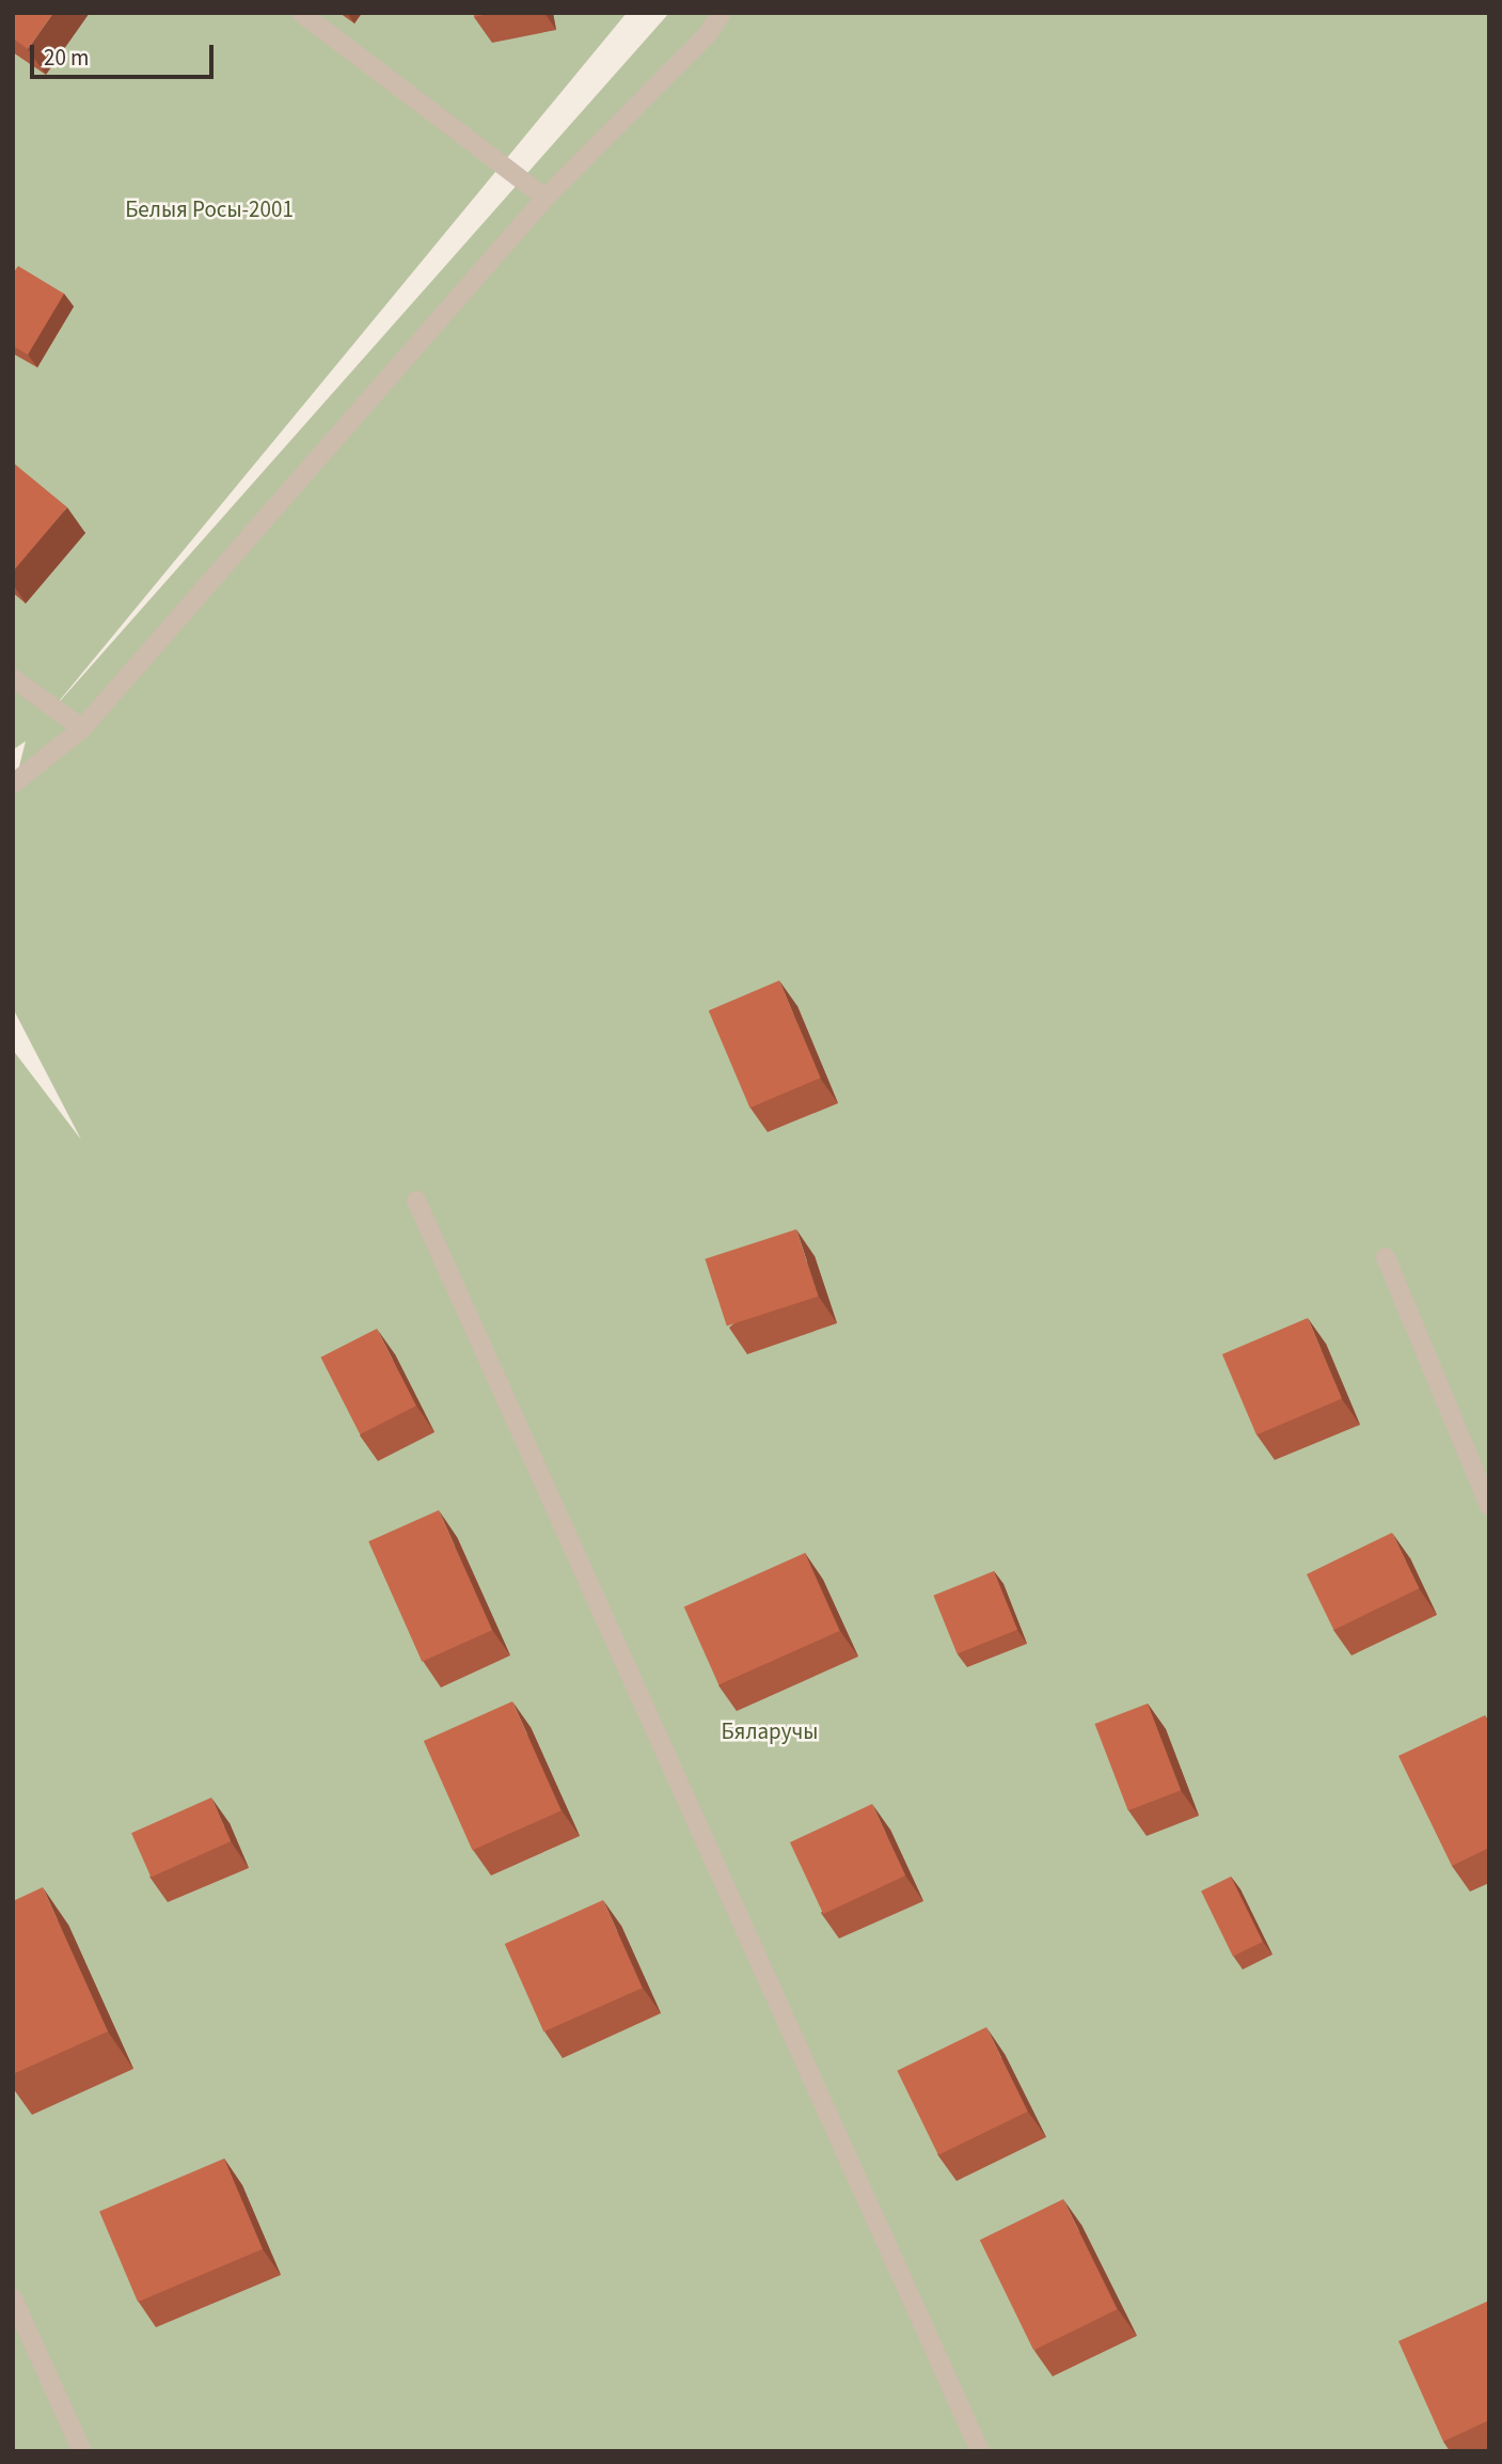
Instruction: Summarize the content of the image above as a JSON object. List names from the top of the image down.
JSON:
{
  "parks": ["Белыя Росы-2001", "Бяларучы"],
  "scale_bar": "20 m"
}
